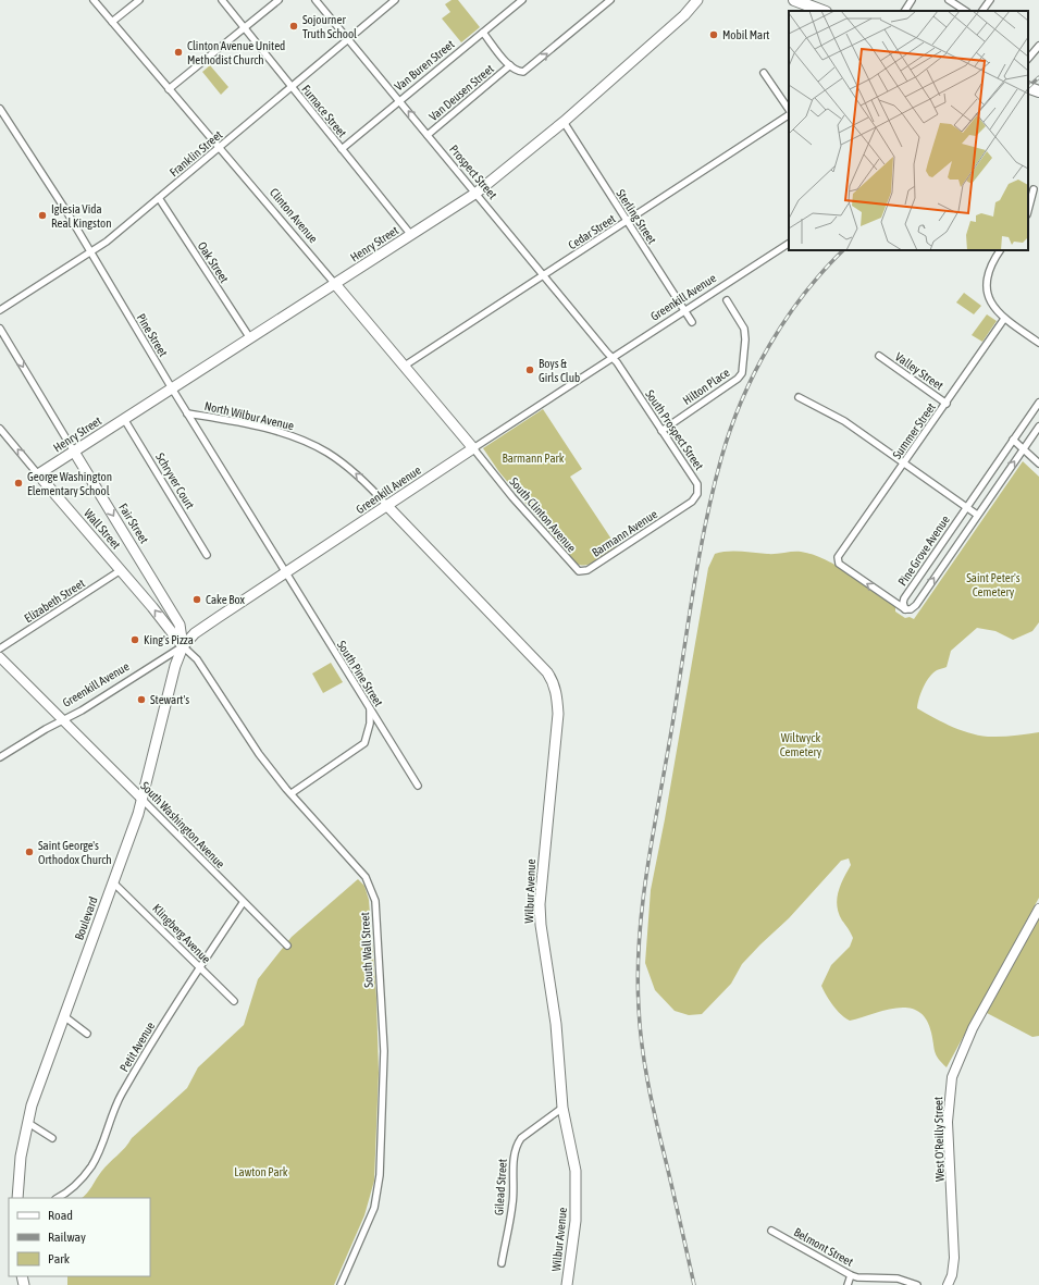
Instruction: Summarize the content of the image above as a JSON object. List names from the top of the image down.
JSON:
{
  "streets": {
    "main road": [
      "Clinton Avenue",
      "Henry Street",
      "Greenkill Avenue",
      "Fair Street",
      "Wall Street",
      "Wilbur Avenue",
      "Boulevard"
    ],
    "street": [
      "Van Buren Street",
      "Van Deusen Street",
      "Furnace Street",
      "Franklin Street",
      "Prospect Street",
      "Sterling Street",
      "Cedar Street",
      "Oak Street",
      "Pine Street",
      "Valley Street",
      "Hilton Place",
      "North Wilbur Avenue",
      "South Prospect Street",
      "Summer Street",
      "Schryver Court",
      "South Clinton Avenue",
      "Barmann Avenue",
      "Pine Grove Avenue",
      "Elizabeth Street",
      "South Pine Street",
      "South Washington Avenue",
      "Klingberg Avenue",
      "South Wall Street",
      "Petit Avenue",
      "West O'Reilly Street",
      "Gilead Street",
      "Belmont Street"
    ]
  },
  "crossings": [
    ["Van Buren Street", "Furnace Street"],
    ["Van Buren Street", "Prospect Street"],
    ["Van Deusen Street", "Prospect Street"],
    ["Furnace Street", "Franklin Street"],
    ["Furnace Street", "Henry Street"],
    ["Franklin Street", "Prospect Street"],
    ["Franklin Street", "Clinton Avenue"],
    ["Franklin Street", "Oak Street"],
    ["Franklin Street", "Pine Street"],
    ["Prospect Street", "Cedar Street"],
    ["Prospect Street", "Henry Street"],
    ["Prospect Street", "Greenkill Avenue"],
    ["Prospect Street", "South Prospect Street"],
    ["Clinton Avenue", "Cedar Street"],
    ["Clinton Avenue", "Henry Street"],
    ["Clinton Avenue", "Greenkill Avenue"],
    ["Clinton Avenue", "South Clinton Avenue"],
    ["Sterling Street", "Cedar Street"],
    ["Sterling Street", "Henry Street"],
    ["Sterling Street", "Greenkill Avenue"],
    ["Henry Street", "Oak Street"],
    ["Henry Street", "Pine Street"],
    ["Henry Street", "Schryver Court"],
    ["Henry Street", "Fair Street"],
    ["Henry Street", "Wall Street"],
    ["Greenkill Avenue", "Pine Street"],
    ["Greenkill Avenue", "North Wilbur Avenue"],
    ["Greenkill Avenue", "South Prospect Street"],
    ["Greenkill Avenue", "South Clinton Avenue"],
    ["Greenkill Avenue", "Fair Street"],
    ["Greenkill Avenue", "Wall Street"],
    ["Greenkill Avenue", "South Pine Street"],
    ["Greenkill Avenue", "South Washington Avenue"],
    ["Greenkill Avenue", "Wilbur Avenue"],
    ["Greenkill Avenue", "Boulevard"],
    ["Greenkill Avenue", "South Wall Street"],
    ["Pine Street", "North Wilbur Avenue"],
    ["Pine Street", "South Pine Street"],
    ["Valley Street", "Summer Street"],
    ["Hilton Place", "South Prospect Street"],
    ["North Wilbur Avenue", "Wilbur Avenue"],
    ["South Prospect Street", "Barmann Avenue"],
    ["Summer Street", "Pine Grove Avenue"],
    ["South Clinton Avenue", "Barmann Avenue"],
    ["Fair Street", "Wall Street"],
    ["Fair Street", "Boulevard"],
    ["Fair Street", "South Wall Street"],
    ["Wall Street", "Elizabeth Street"],
    ["Wall Street", "Boulevard"],
    ["Wall Street", "South Wall Street"],
    ["South Washington Avenue", "Boulevard"],
    ["South Washington Avenue", "Petit Avenue"],
    ["Wilbur Avenue", "Gilead Street"],
    ["Boulevard", "Klingberg Avenue"],
    ["Boulevard", "South Wall Street"],
    ["Klingberg Avenue", "Petit Avenue"]
  ],
  "one_way": [
    "Van Deusen Street",
    "North Wilbur Avenue",
    "Fair Street",
    "Wall Street"
  ],
  "parks": [
    "Barmann Park",
    "Saint Peter's Cemetery",
    "Wiltwyck Cemetery",
    "Lawton Park"
  ],
  "places": [
    "Sojourner Truth School",
    "Mobil Mart",
    "Clinton Avenue United Methodist Church",
    "Iglesia Vida Real Kingston",
    "Boys & Girls Club",
    "George Washington Elementary School",
    "Cake Box",
    "King's Pizza",
    "Stewart's",
    "Saint George's Orthodox Church"
  ],
  "legend": ["Road", "Railway", "Park"]
}
